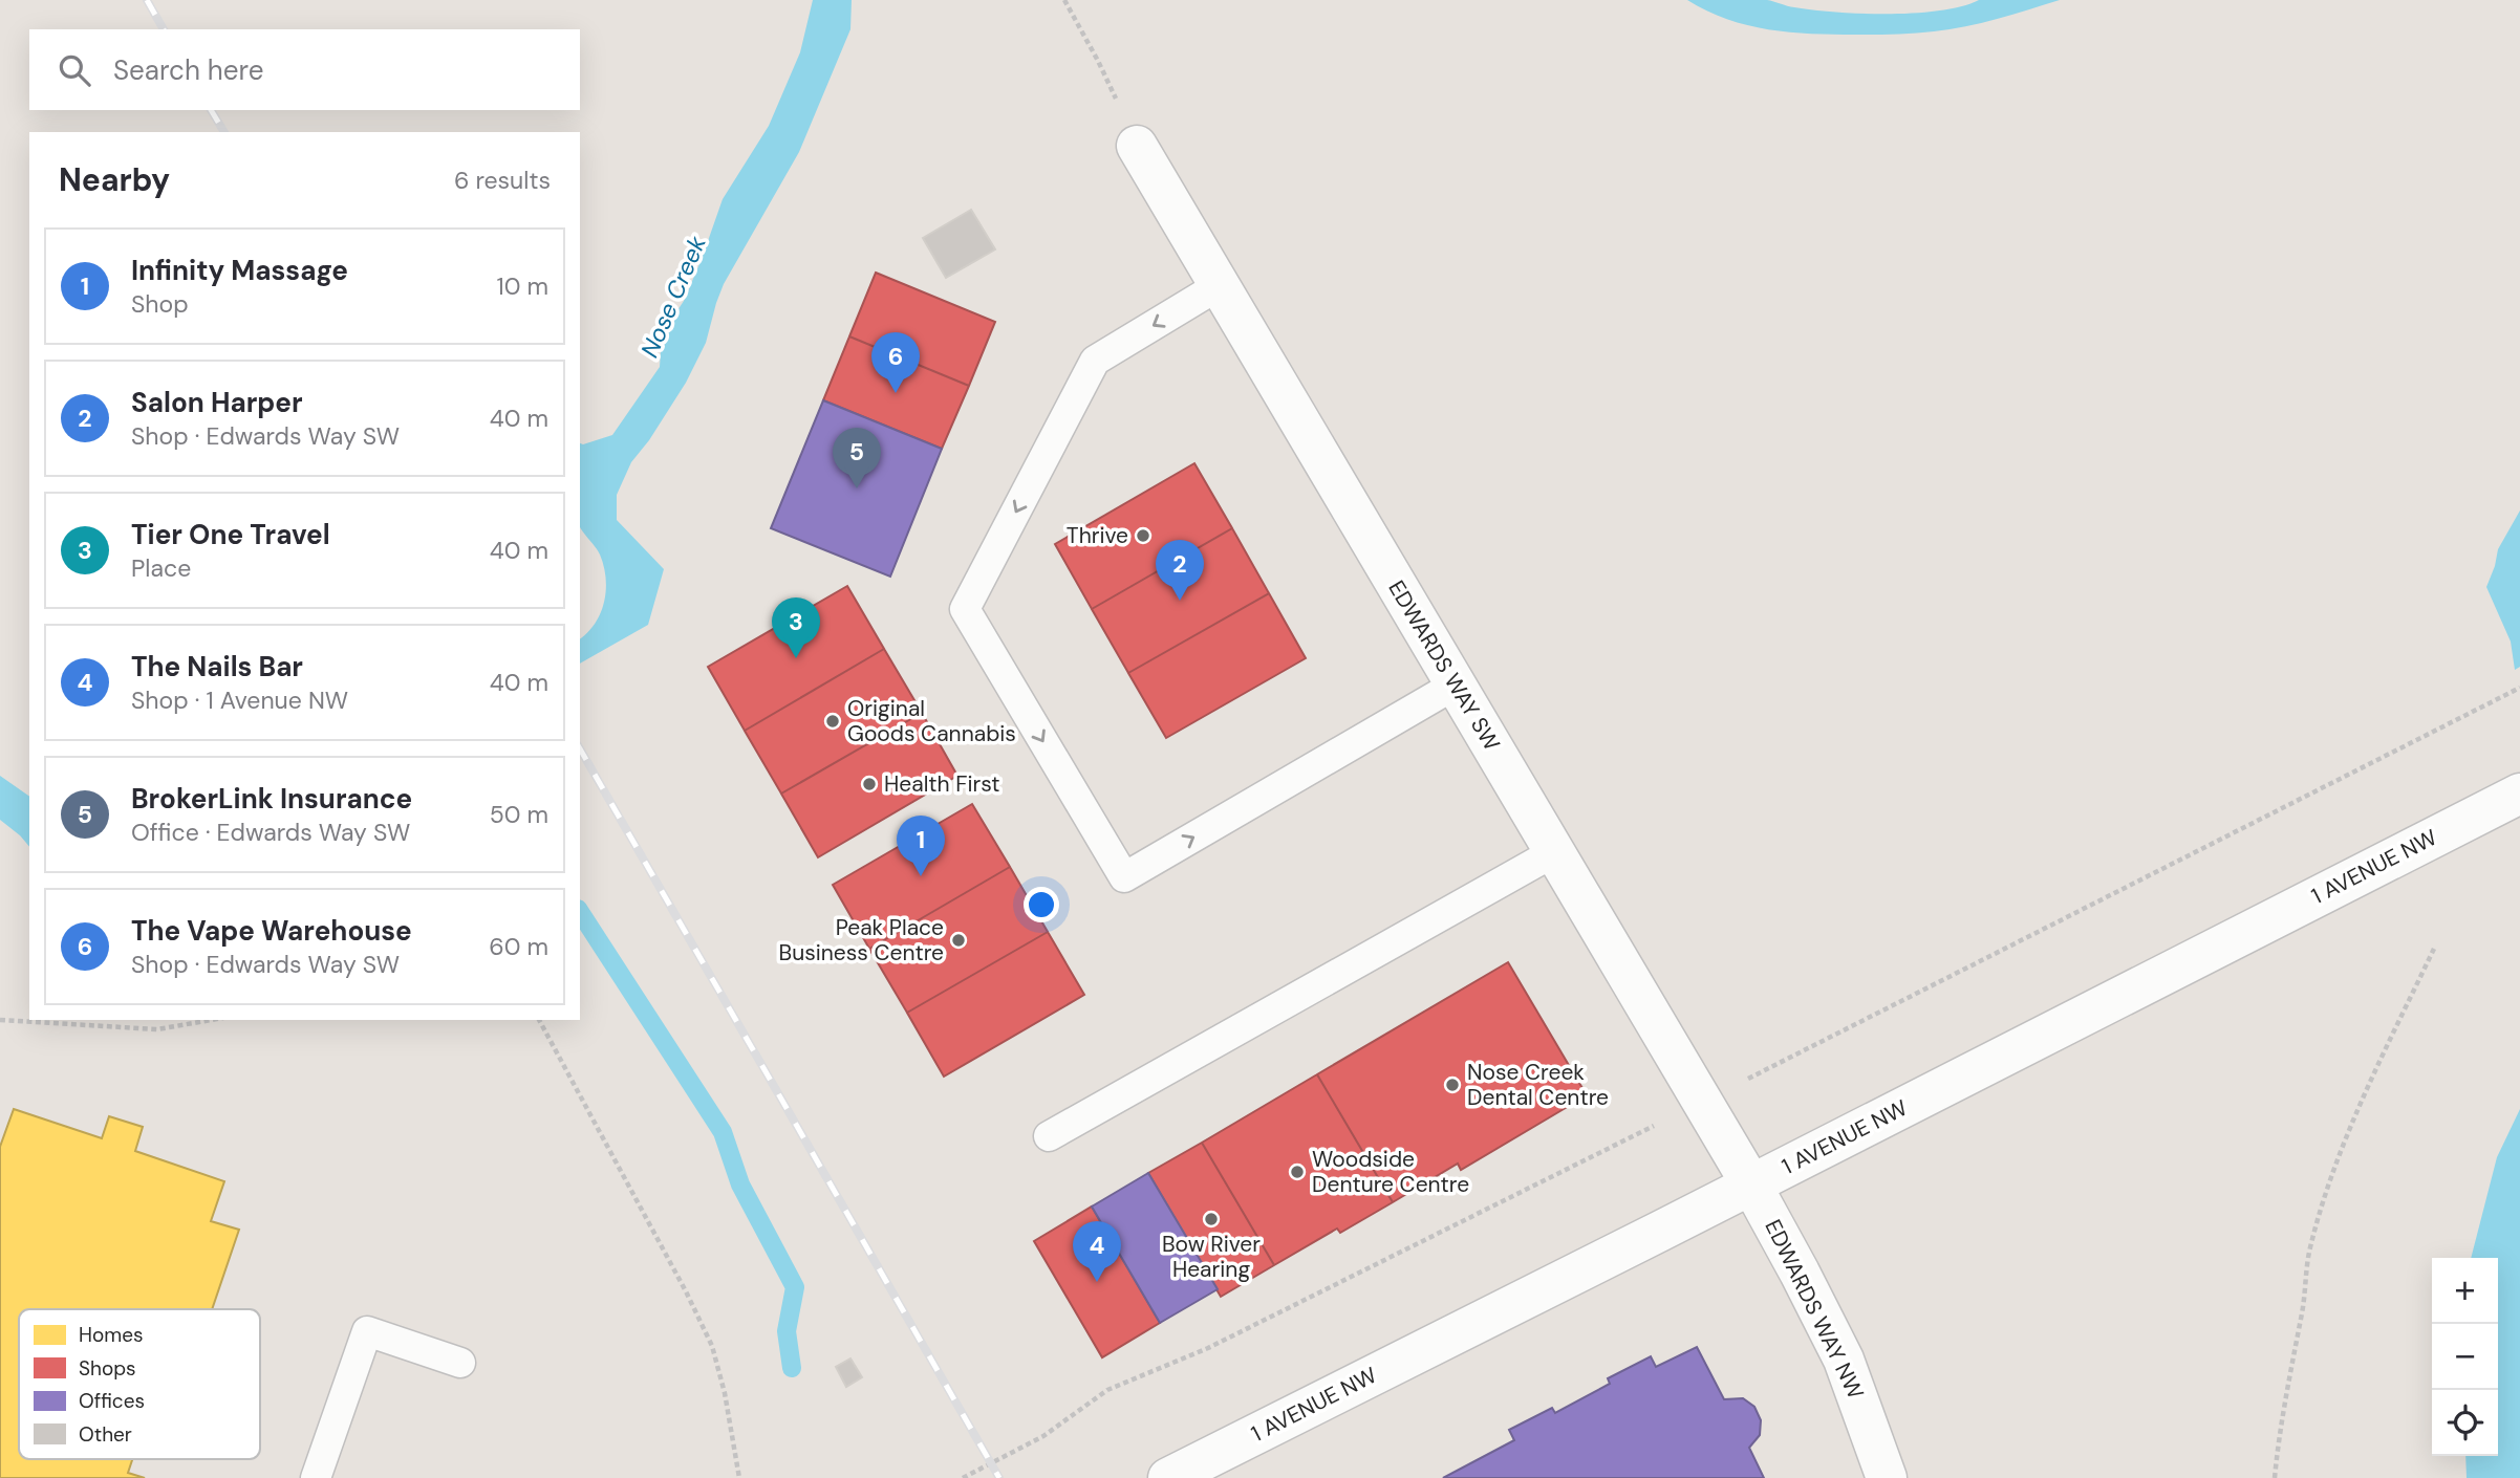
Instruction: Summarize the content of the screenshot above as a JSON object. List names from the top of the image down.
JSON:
{
  "streets": {
    "street": ["EDWARDS WAY SW", "1 AVENUE NW", "EDWARDS WAY NW"]
  },
  "crossings": [
    ["EDWARDS WAY SW", "1 AVENUE NW"],
    ["EDWARDS WAY SW", "EDWARDS WAY NW"],
    ["1 AVENUE NW", "EDWARDS WAY NW"]
  ],
  "water": ["Nose Creek"],
  "places": [
    "Thrive",
    "Original Goods Cannabis",
    "Health First",
    "Peak Place Business Centre",
    "Nose Creek Dental Centre",
    "Woodside Denture Centre",
    "Bow River Hearing"
  ],
  "legend": [
    "Homes",
    "Shops",
    "Offices",
    "Other"
  ],
  "page": {
    "search": "Search here",
    "heading": ["Nearby", "6 results"],
    "list": [
      {
        "mark": "1",
        "name": "Infinity Massage",
        "note": "Shop",
        "value": "10 m"
      },
      {
        "mark": "2",
        "name": "Salon Harper",
        "note": "Shop · Edwards Way SW",
        "value": "40 m"
      },
      {
        "mark": "3",
        "name": "Tier One Travel",
        "note": "Place",
        "value": "40 m"
      },
      {
        "mark": "4",
        "name": "The Nails Bar",
        "note": "Shop · 1 Avenue NW",
        "value": "40 m"
      },
      {
        "mark": "5",
        "name": "BrokerLink Insurance",
        "note": "Office · Edwards Way SW",
        "value": "50 m"
      },
      {
        "mark": "6",
        "name": "The Vape Warehouse",
        "note": "Shop · Edwards Way SW",
        "value": "60 m"
      }
    ],
    "pins": [
      "6",
      "5",
      "2",
      "3",
      "1",
      "4"
    ],
    "map_buttons": ["+", "−"]
  }
}
